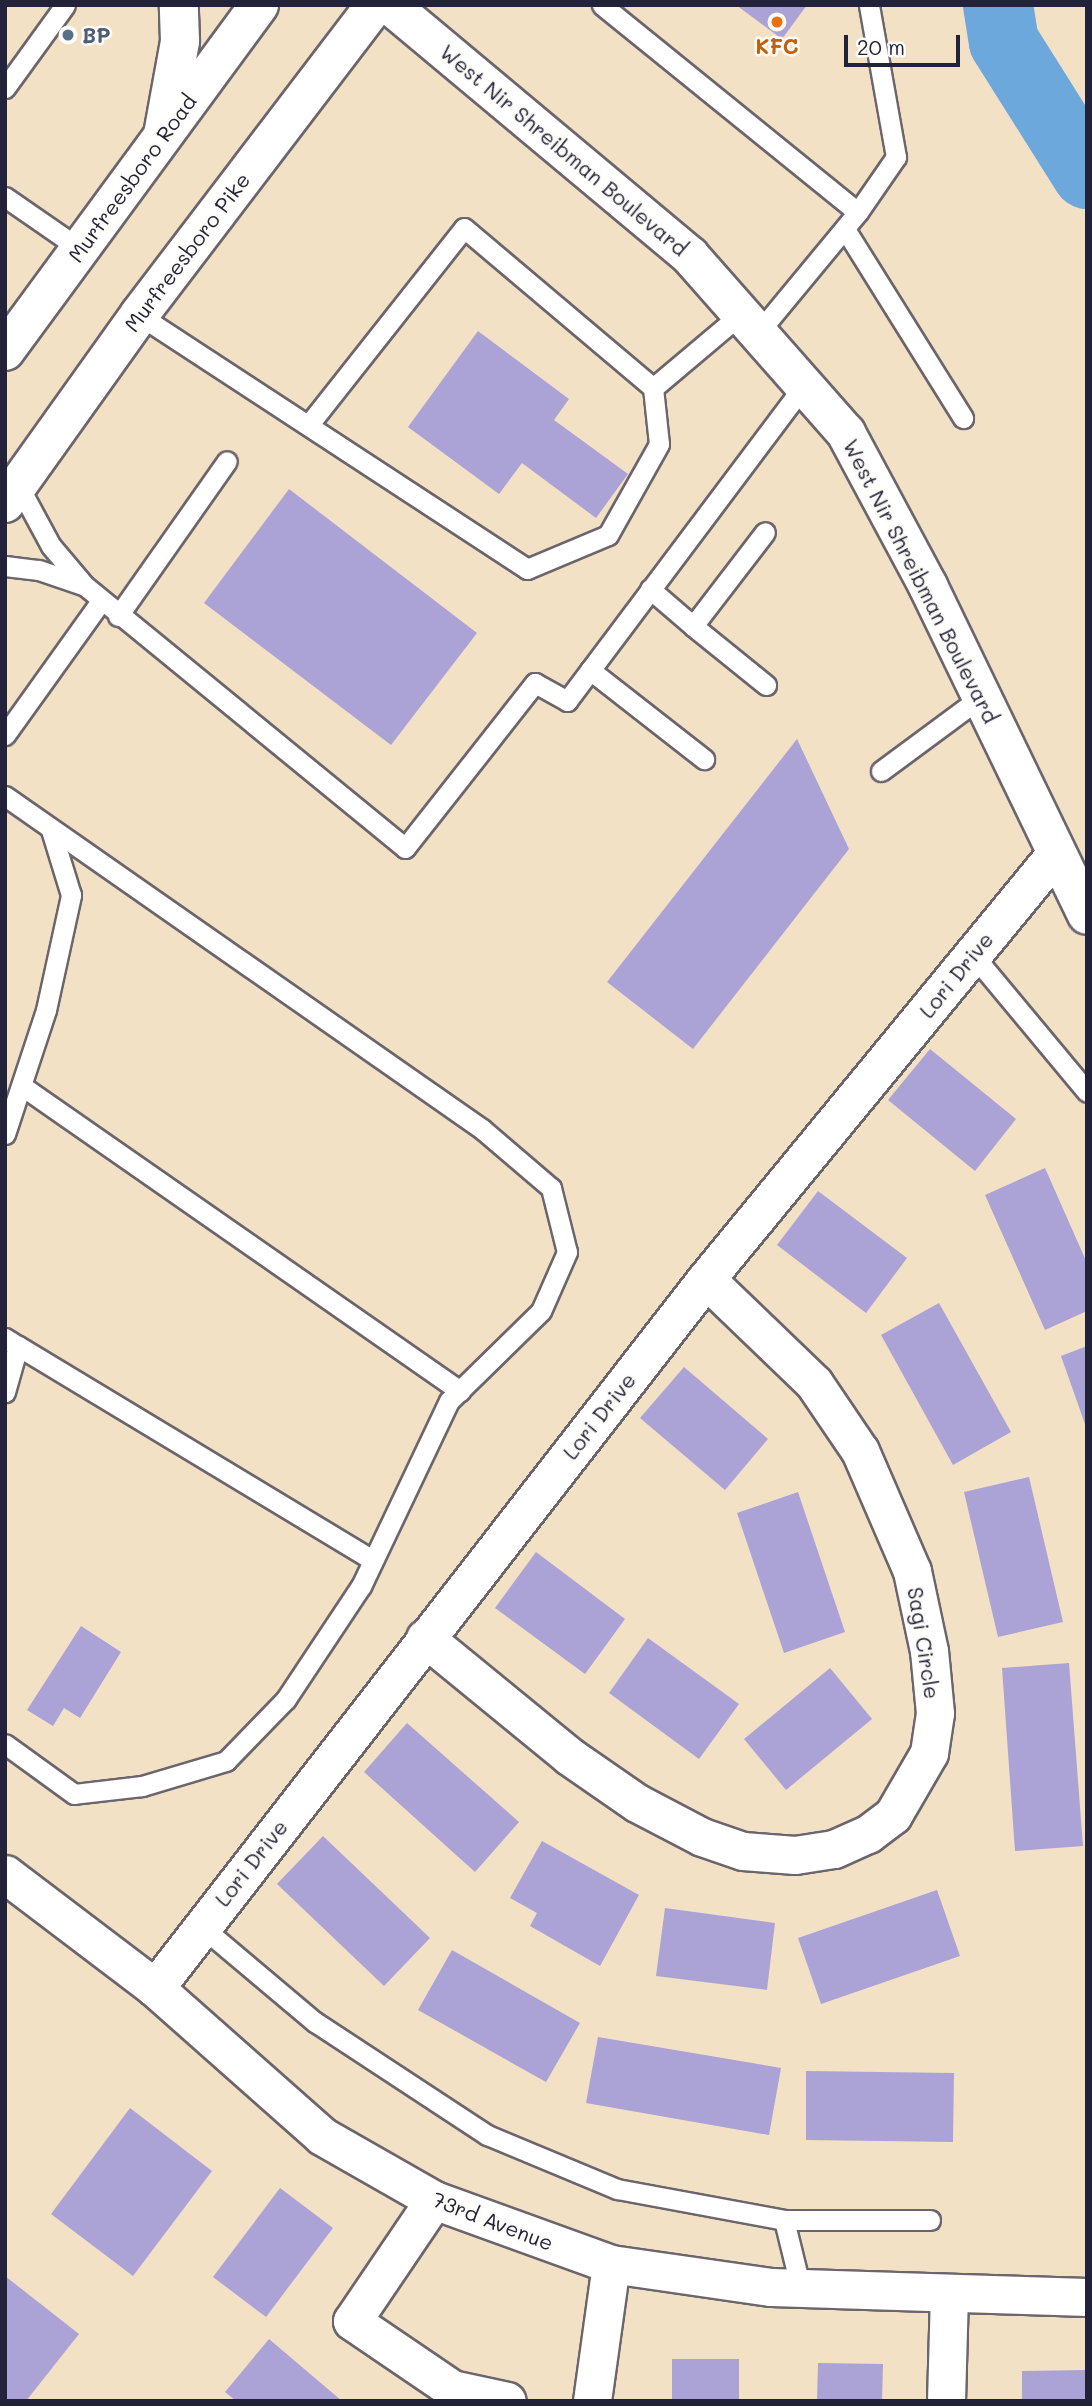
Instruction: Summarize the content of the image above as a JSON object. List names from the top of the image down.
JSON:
{
  "streets": {
    "main road": ["West Nir Shreibman Boulevard", "Murfreesboro Road", "Murfreesboro Pike"],
    "street": ["Lori Drive", "Sagi Circle", "73rd Avenue"]
  },
  "crossings": [
    ["West Nir Shreibman Boulevard", "Lori Drive"],
    ["Lori Drive", "Sagi Circle"],
    ["Lori Drive", "73rd Avenue"]
  ],
  "places": ["KFC", "BP"],
  "scale_bar": "20 m"
}
